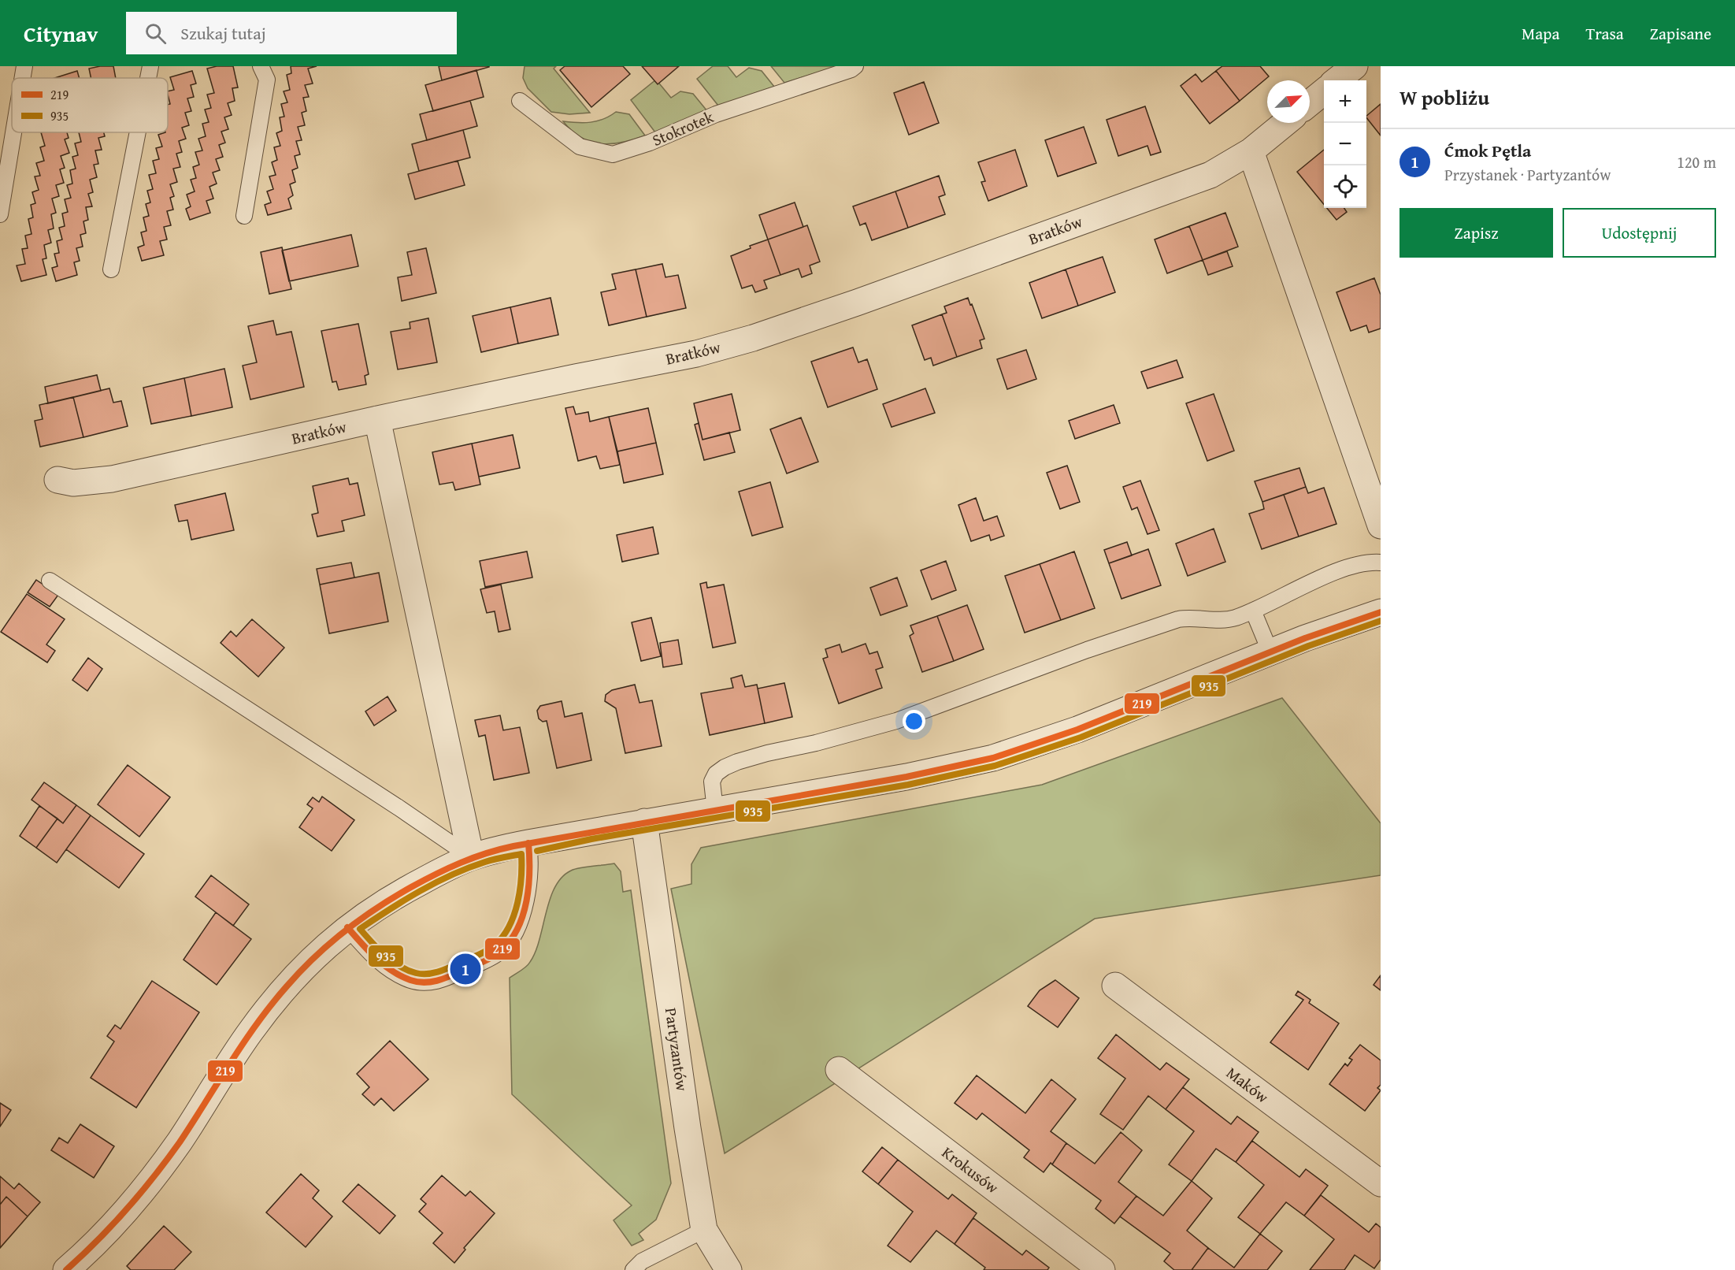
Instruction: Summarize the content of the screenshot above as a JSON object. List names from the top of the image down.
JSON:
{
  "streets": {
    "street": [
      "Bratków",
      "Partyzantów",
      "Maków",
      "Krokusów"
    ],
    "lane": ["Stokrotek"]
  },
  "lines": ["transit line 219", "transit line 935"],
  "legend": ["219", "935"],
  "north": "top right",
  "page": {
    "header": "Citynav",
    "search": "Szukaj tutaj",
    "nav": ["Mapa", "Trasa", "Zapisane"],
    "heading": "W pobliżu",
    "map_buttons": ["+", "−"],
    "list": [
      {
        "mark": "1",
        "name": "Ćmok Pętla",
        "note": "Przystanek · Partyzantów",
        "value": "120 m"
      }
    ],
    "buttons": ["Zapisz", "Udostępnij"],
    "pins": "1"
  }
}
